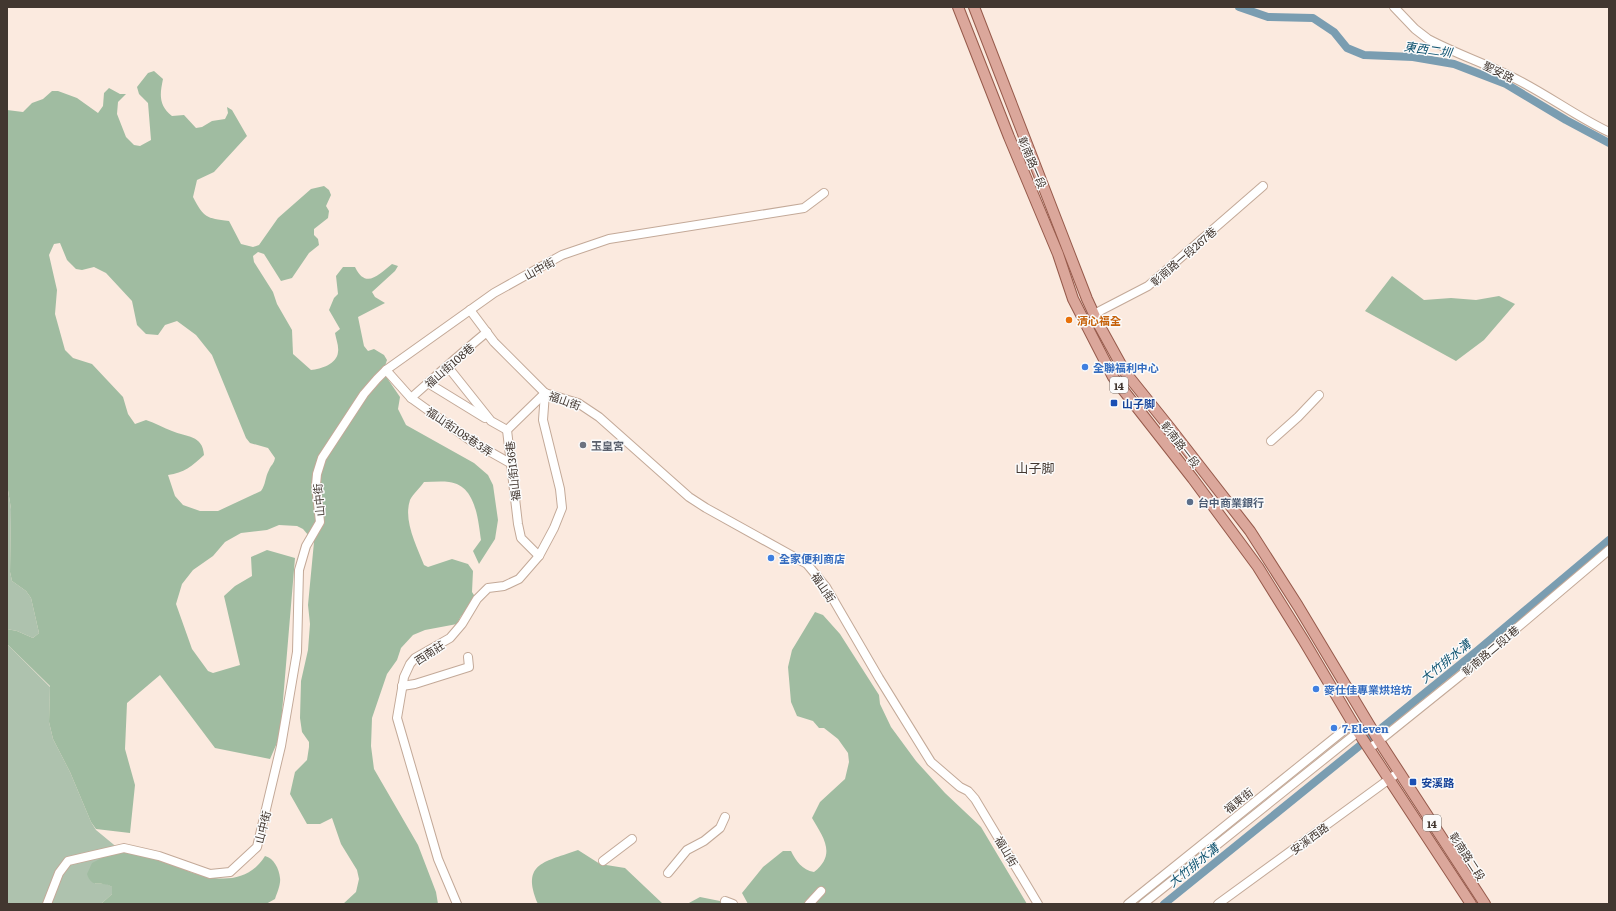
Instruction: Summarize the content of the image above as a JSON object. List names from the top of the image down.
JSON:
{
  "streets": {
    "main road": [
      "彰南路一段",
      "14",
      "福東街",
      "彰南路二段"
    ],
    "street": [
      "聖安路",
      "彰南路一段267巷",
      "山中街",
      "福山街108巷",
      "福山街",
      "福山街108巷3弄",
      "福山街136巷",
      "彰南路二段1巷",
      "西南莊",
      "安溪西路"
    ]
  },
  "crossings": [
    ["彰南路一段", "彰南路一段267巷"],
    ["彰南路一段", "14"],
    ["彰南路一段", "福東街"],
    ["山中街", "福山街"],
    ["山中街", "福山街108巷3弄"],
    ["福山街108巷", "福山街"],
    ["福山街108巷", "福山街108巷3弄"],
    ["14", "彰南路二段1巷"],
    ["14", "福東街"],
    ["14", "安溪西路"],
    ["14", "彰南路二段"],
    ["福山街", "福山街136巷"],
    ["福山街", "西南莊"],
    ["福山街108巷3弄", "福山街136巷"],
    ["福山街136巷", "西南莊"],
    ["彰南路二段1巷", "彰南路二段"],
    ["安溪西路", "彰南路二段"]
  ],
  "districts": ["山子脚"],
  "water": ["東西二圳", "大竹排水溝"],
  "places": {
    "other": [
      "清心福全",
      "全聯福利中心",
      "玉皇宮",
      "台中商業銀行",
      "全家便利商店",
      "麥仕佳專業烘培坊",
      "7-Eleven"
    ],
    "transit": ["山子脚", "安溪路"]
  }
}
